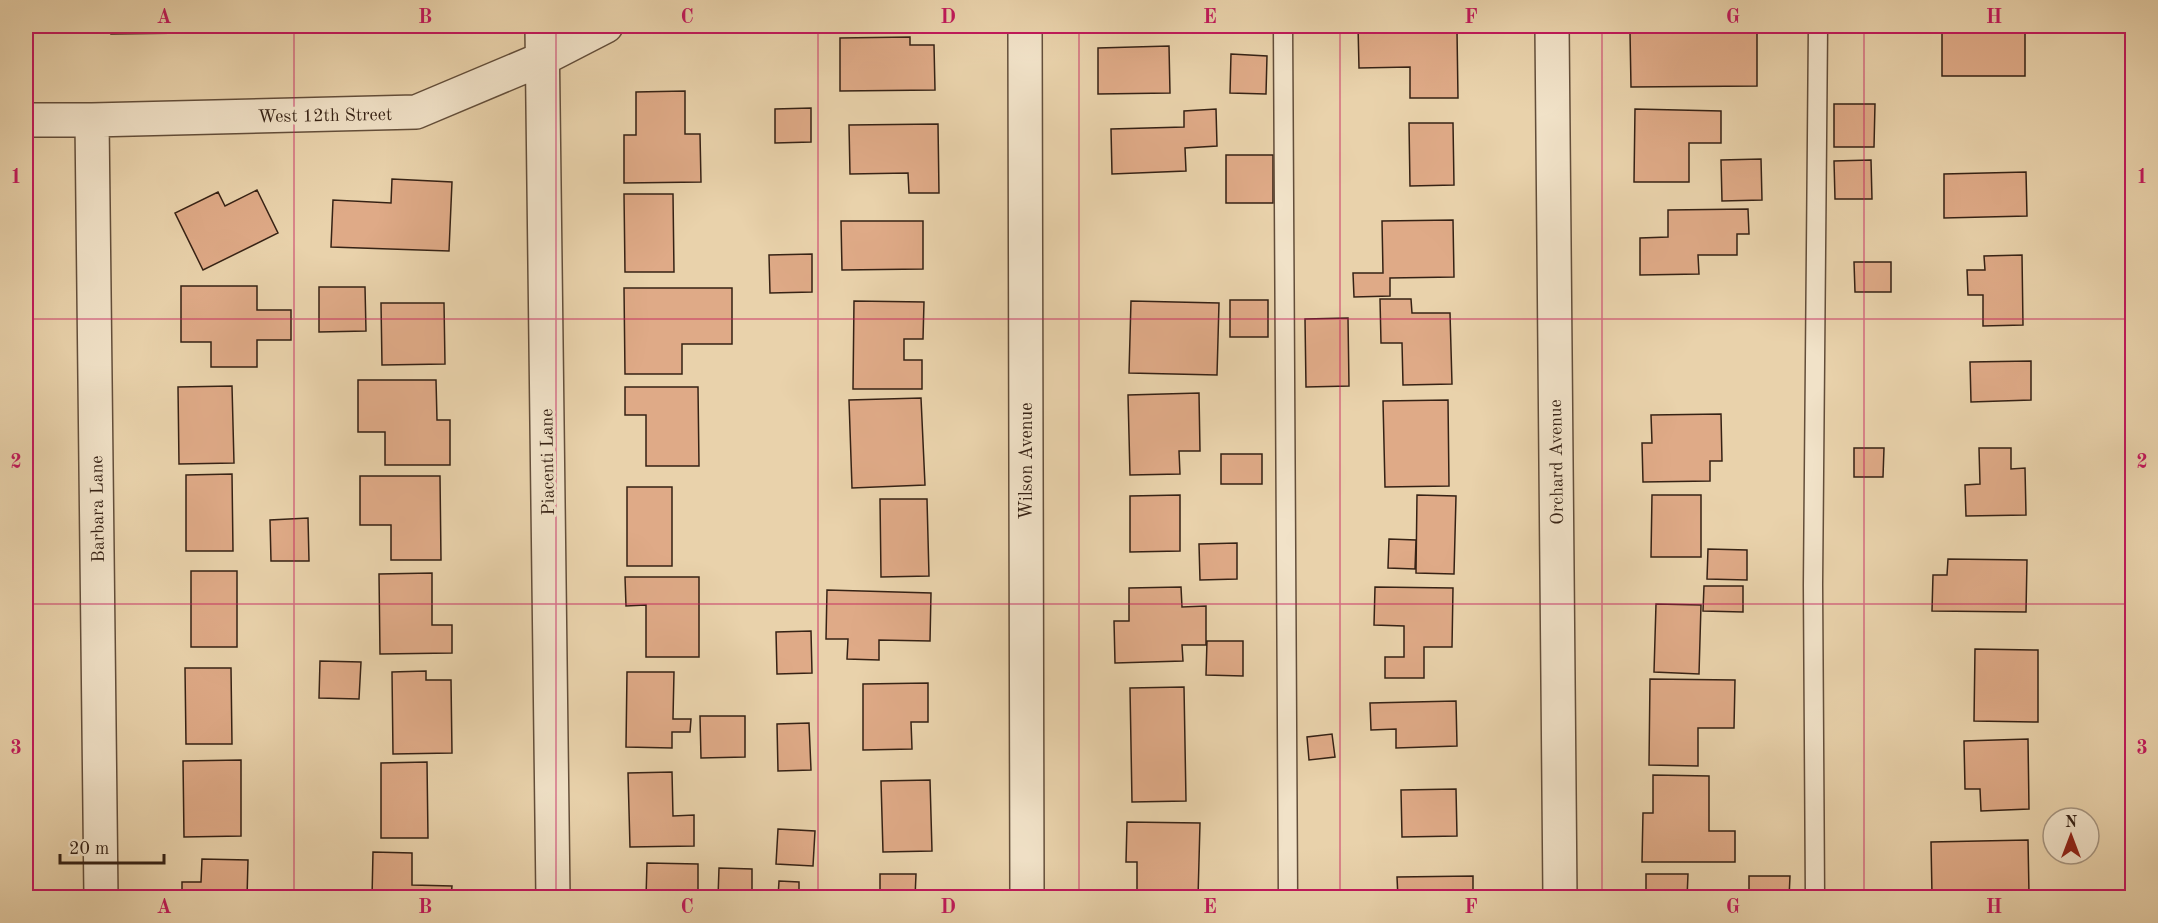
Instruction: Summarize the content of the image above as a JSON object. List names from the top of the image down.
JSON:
{
  "streets": {
    "street": [
      "West 12th Street",
      "Wilson Avenue",
      "Piacenti Lane",
      "Orchard Avenue",
      "Barbara Lane"
    ]
  },
  "crossings": [
    ["West 12th Street", "Piacenti Lane"],
    ["West 12th Street", "Barbara Lane"]
  ],
  "scale_bar": "20 m",
  "north": "top",
  "grid": {
    "columns": [
      "A",
      "B",
      "C",
      "D",
      "E",
      "F",
      "G",
      "H"
    ],
    "rows": ["1", "2", "3"]
  }
}
